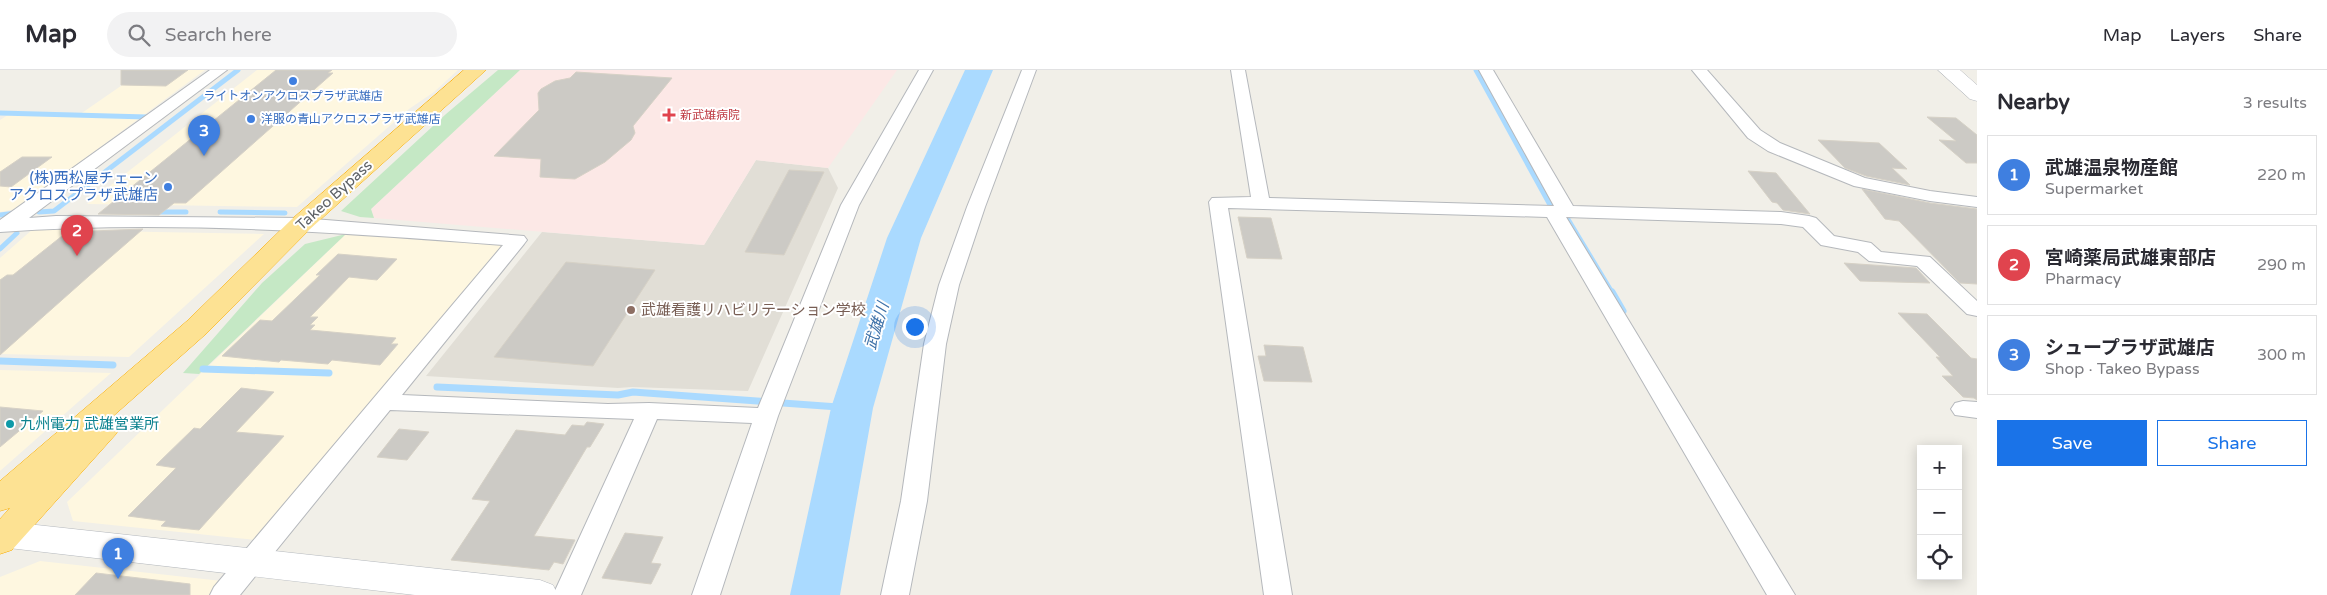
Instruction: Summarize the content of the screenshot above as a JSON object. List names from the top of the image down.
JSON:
{
  "streets": {
    "highway": ["Takeo Bypass"]
  },
  "water": ["武雄川"],
  "places": {
    "other": [
      "ライトオンアクロスプラザ武雄店",
      "洋服の青山アクロスプラザ武雄店",
      "(株)西松屋チェーン アクロスプラザ武雄店",
      "武雄看護リハビリテーション学校",
      "九州電力 武雄営業所"
    ],
    "health": ["新武雄病院"]
  },
  "page": {
    "header": "Map",
    "search": "Search here",
    "nav": ["Map", "Layers", "Share"],
    "heading": ["Nearby", "3 results"],
    "pins": ["3", "2", "1"],
    "list": [
      {
        "mark": "1",
        "name": "武雄温泉物産館",
        "note": "Supermarket",
        "value": "220 m"
      },
      {
        "mark": "2",
        "name": "宮崎薬局武雄東部店",
        "note": "Pharmacy",
        "value": "290 m"
      },
      {
        "mark": "3",
        "name": "シュープラザ武雄店",
        "note": "Shop · Takeo Bypass",
        "value": "300 m"
      }
    ],
    "buttons": ["Save", "Share"],
    "map_buttons": ["+", "−"]
  }
}
